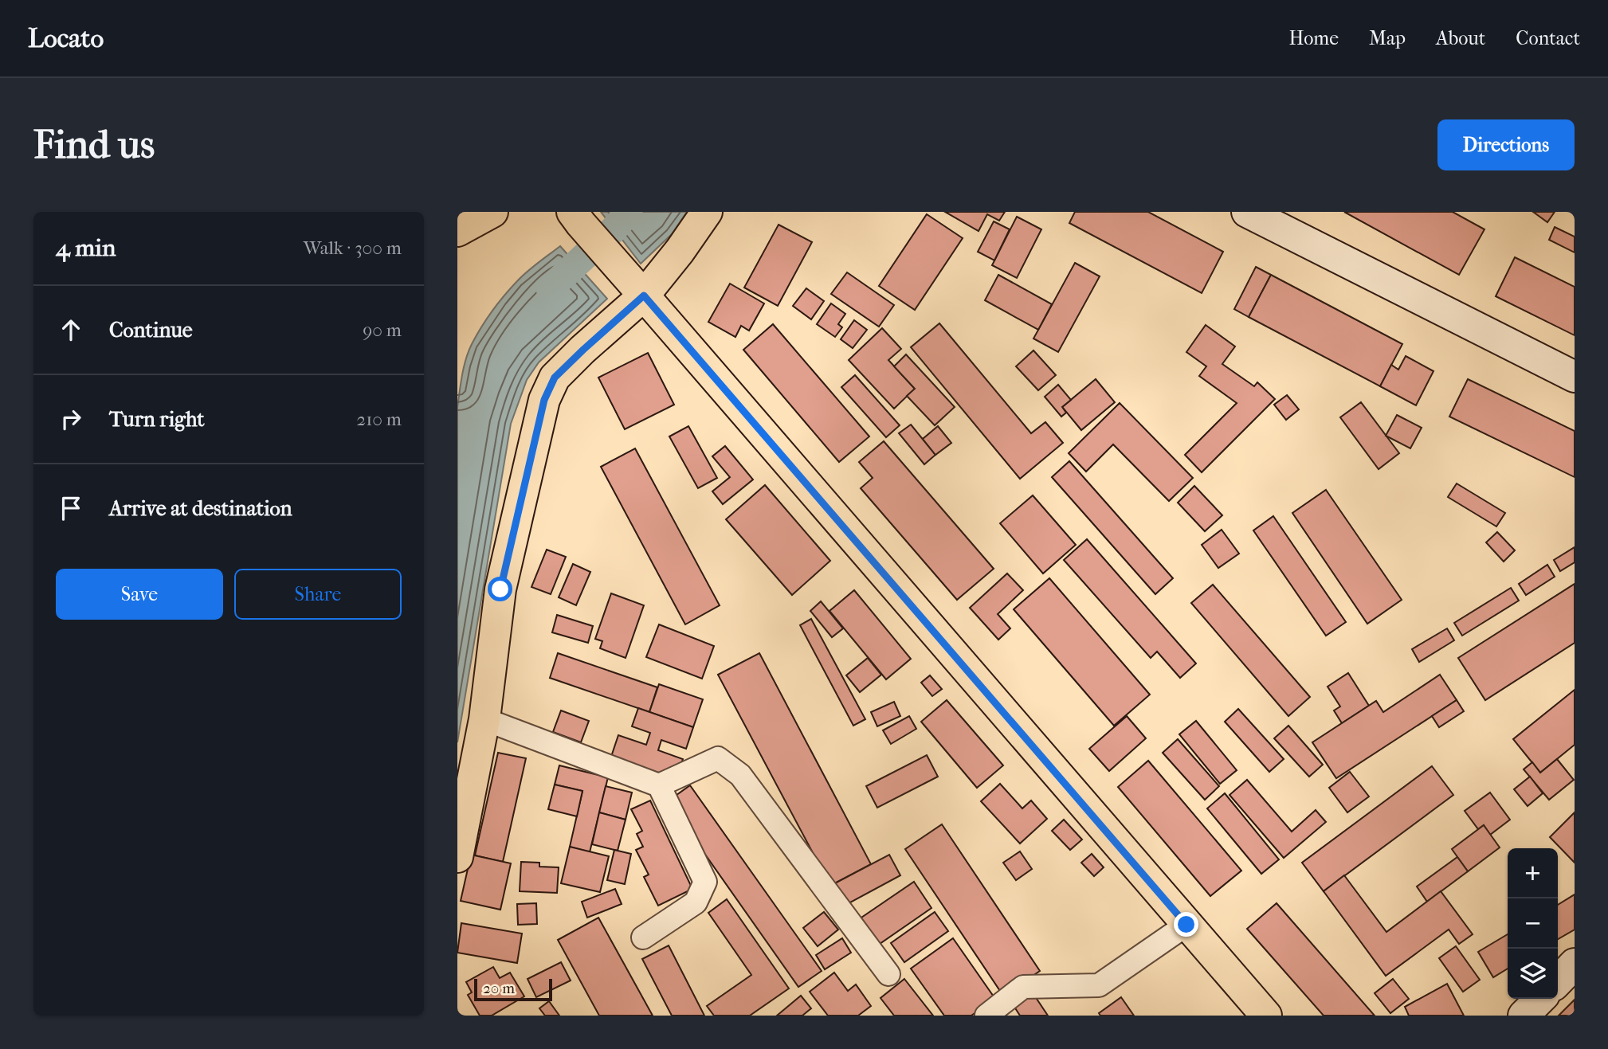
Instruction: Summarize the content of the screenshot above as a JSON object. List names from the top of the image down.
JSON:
{
  "scale_bar": "20 m",
  "page": {
    "header": "Locato",
    "nav": [
      "Home",
      "Map",
      "About",
      "Contact"
    ],
    "buttons": [
      "Directions",
      ["Save", "Share"]
    ],
    "title": "Find us",
    "heading": ["4 min", "Walk · 300 m"],
    "list": [
      ["Continue", "90 m"],
      ["Turn right", "210 m"],
      "Arrive at destination"
    ],
    "map_buttons": ["+", "−"],
    "scale": "20 m"
  }
}
